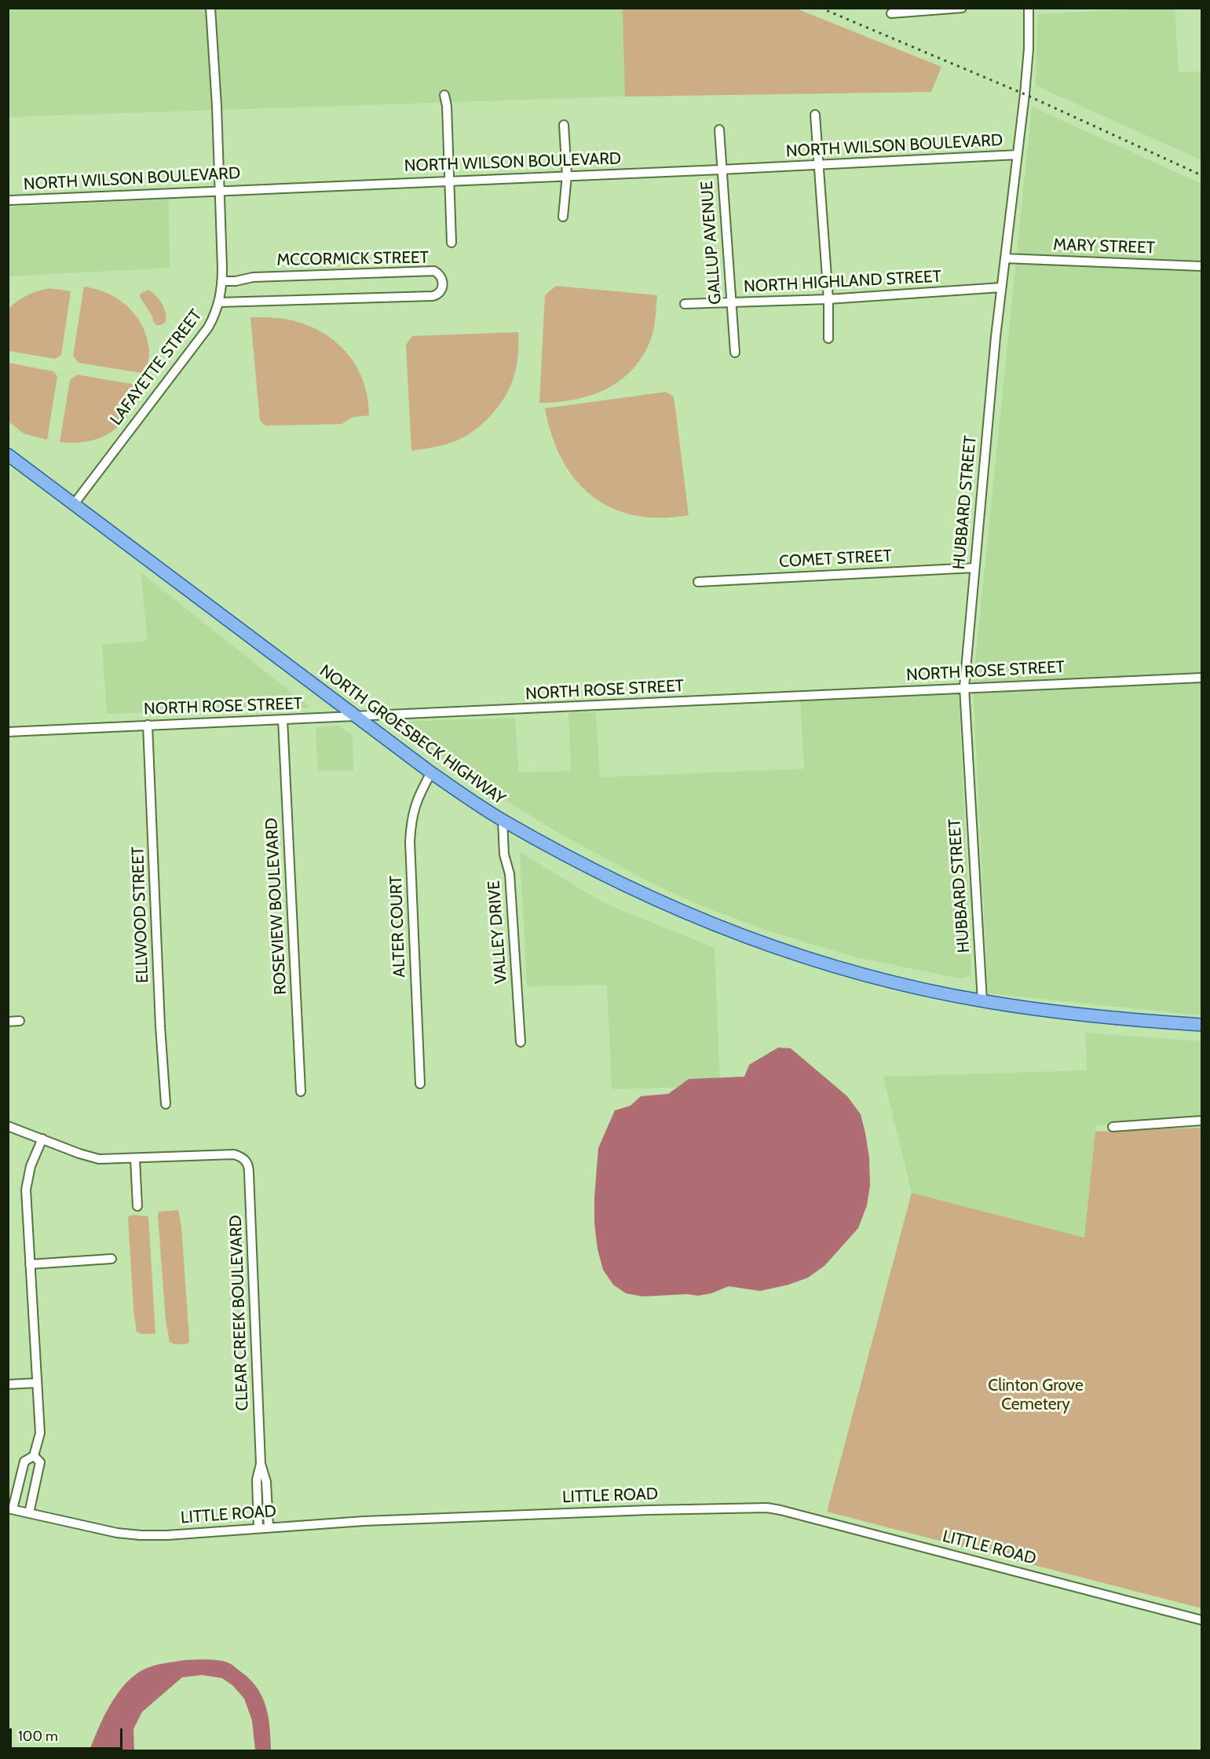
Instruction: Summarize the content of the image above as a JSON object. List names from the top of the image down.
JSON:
{
  "streets": {
    "main road": ["NORTH GROESBECK HIGHWAY"],
    "street": [
      "NORTH WILSON BOULEVARD",
      "GALLUP AVENUE",
      "MARY STREET",
      "MCCORMICK STREET",
      "NORTH HIGHLAND STREET",
      "LAFAYETTE STREET",
      "HUBBARD STREET",
      "COMET STREET",
      "NORTH ROSE STREET",
      "ROSEVIEW BOULEVARD",
      "ELLWOOD STREET",
      "ALTER COURT",
      "VALLEY DRIVE",
      "CLEAR CREEK BOULEVARD",
      "LITTLE ROAD"
    ]
  },
  "crossings": [
    ["NORTH WILSON BOULEVARD", "GALLUP AVENUE"],
    ["NORTH WILSON BOULEVARD", "MCCORMICK STREET"],
    ["NORTH WILSON BOULEVARD", "LAFAYETTE STREET"],
    ["NORTH WILSON BOULEVARD", "HUBBARD STREET"],
    ["GALLUP AVENUE", "NORTH HIGHLAND STREET"],
    ["MARY STREET", "HUBBARD STREET"],
    ["MCCORMICK STREET", "LAFAYETTE STREET"],
    ["NORTH HIGHLAND STREET", "HUBBARD STREET"],
    ["LAFAYETTE STREET", "NORTH GROESBECK HIGHWAY"],
    ["HUBBARD STREET", "COMET STREET"],
    ["HUBBARD STREET", "NORTH ROSE STREET"],
    ["HUBBARD STREET", "NORTH GROESBECK HIGHWAY"],
    ["NORTH ROSE STREET", "NORTH GROESBECK HIGHWAY"],
    ["NORTH ROSE STREET", "ROSEVIEW BOULEVARD"],
    ["NORTH ROSE STREET", "ELLWOOD STREET"],
    ["NORTH GROESBECK HIGHWAY", "ALTER COURT"],
    ["NORTH GROESBECK HIGHWAY", "VALLEY DRIVE"],
    ["CLEAR CREEK BOULEVARD", "LITTLE ROAD"]
  ],
  "parks": ["Clinton Grove Cemetery"],
  "scale_bar": "100 m"
}
